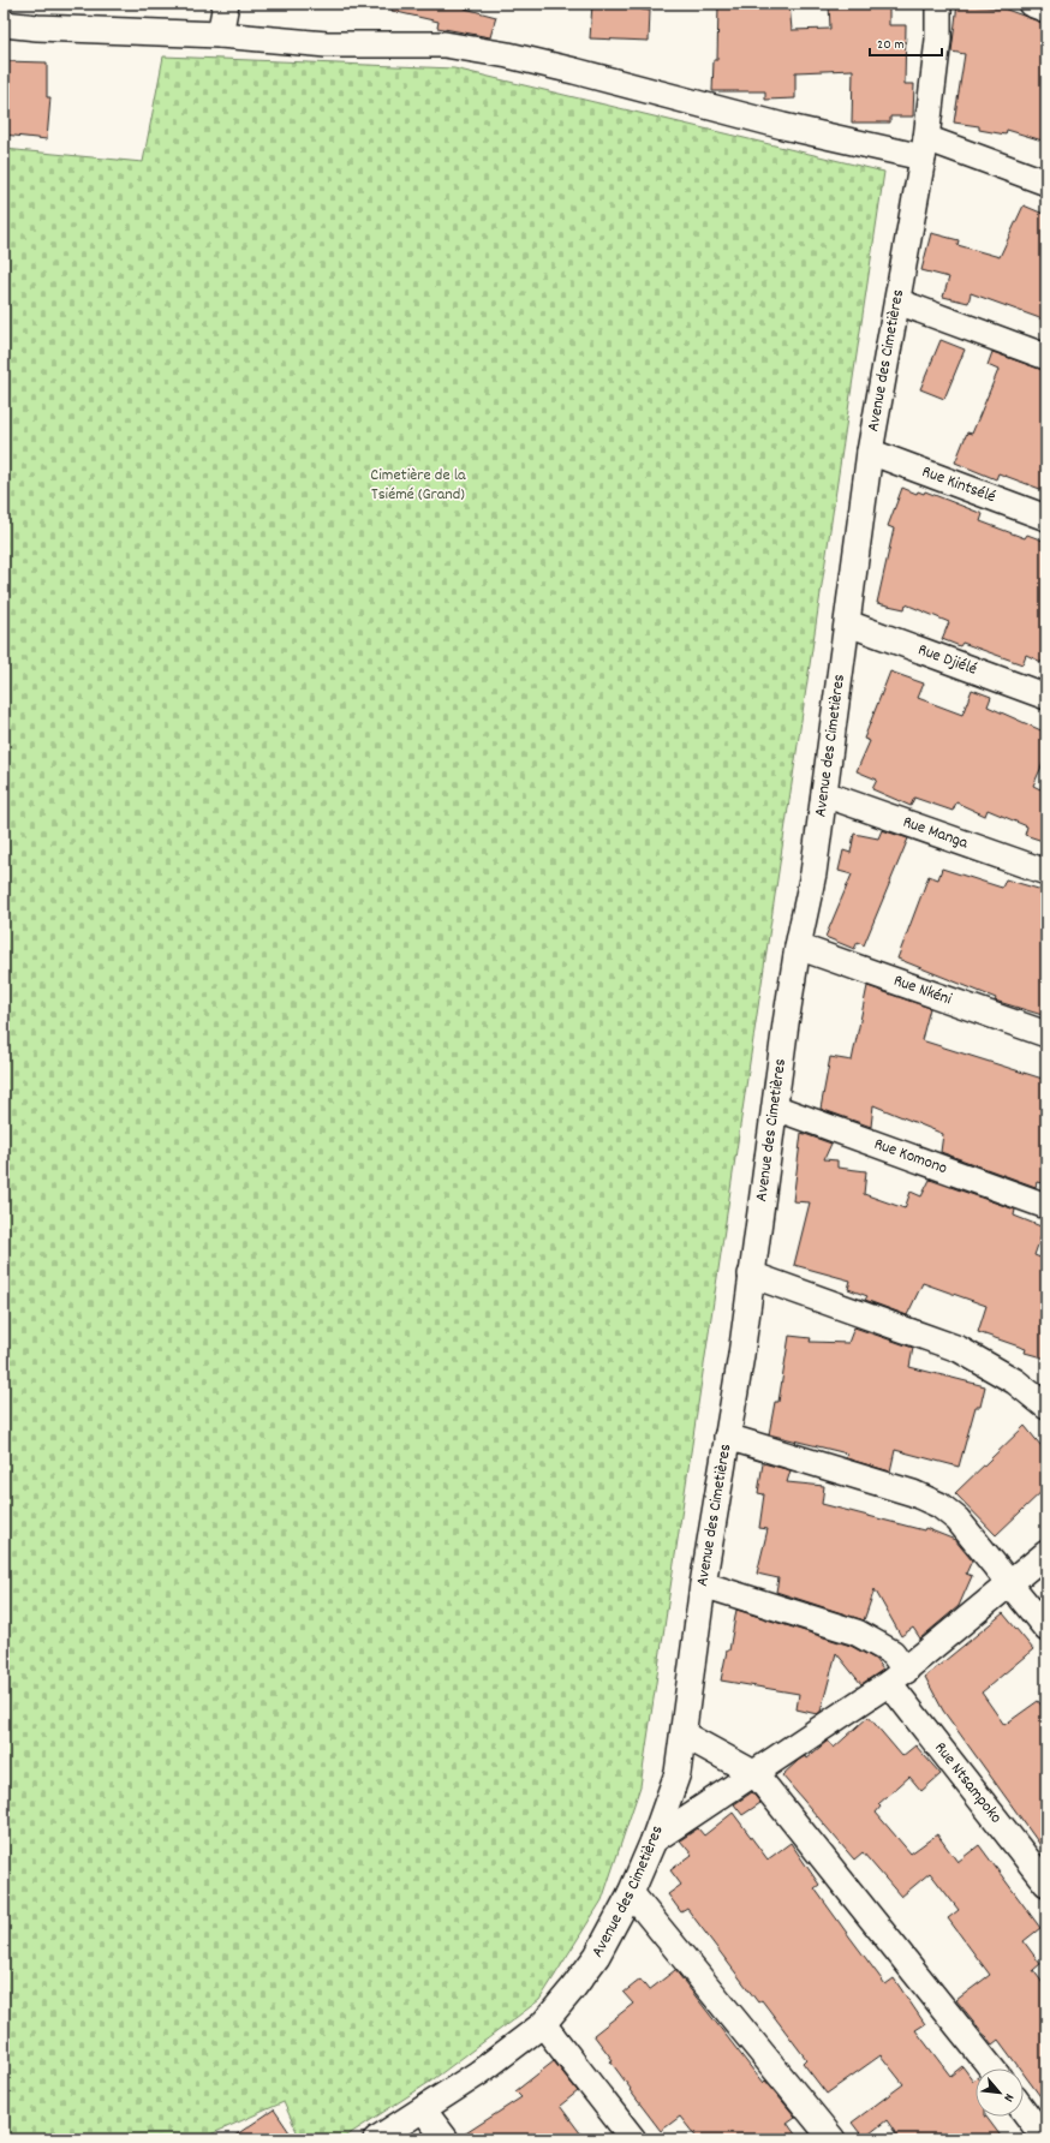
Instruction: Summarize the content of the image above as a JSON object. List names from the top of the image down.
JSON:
{
  "streets": {
    "street": [
      "Avenue des Cimetières",
      "Rue Kintsélé",
      "Rue Djiélé",
      "Rue Manga",
      "Rue Nkéni",
      "Rue Komono",
      "Rue Ntsampoko"
    ]
  },
  "crossings": [
    ["Avenue des Cimetières", "Rue Kintsélé"],
    ["Avenue des Cimetières", "Rue Djiélé"],
    ["Avenue des Cimetières", "Rue Manga"],
    ["Avenue des Cimetières", "Rue Nkéni"],
    ["Avenue des Cimetières", "Rue Komono"],
    ["Avenue des Cimetières", "Rue Ntsampoko"]
  ],
  "parks": ["Cimetière de la Tsiémé (Grand)"],
  "scale_bar": "20 m",
  "north": "bottom right"
}
